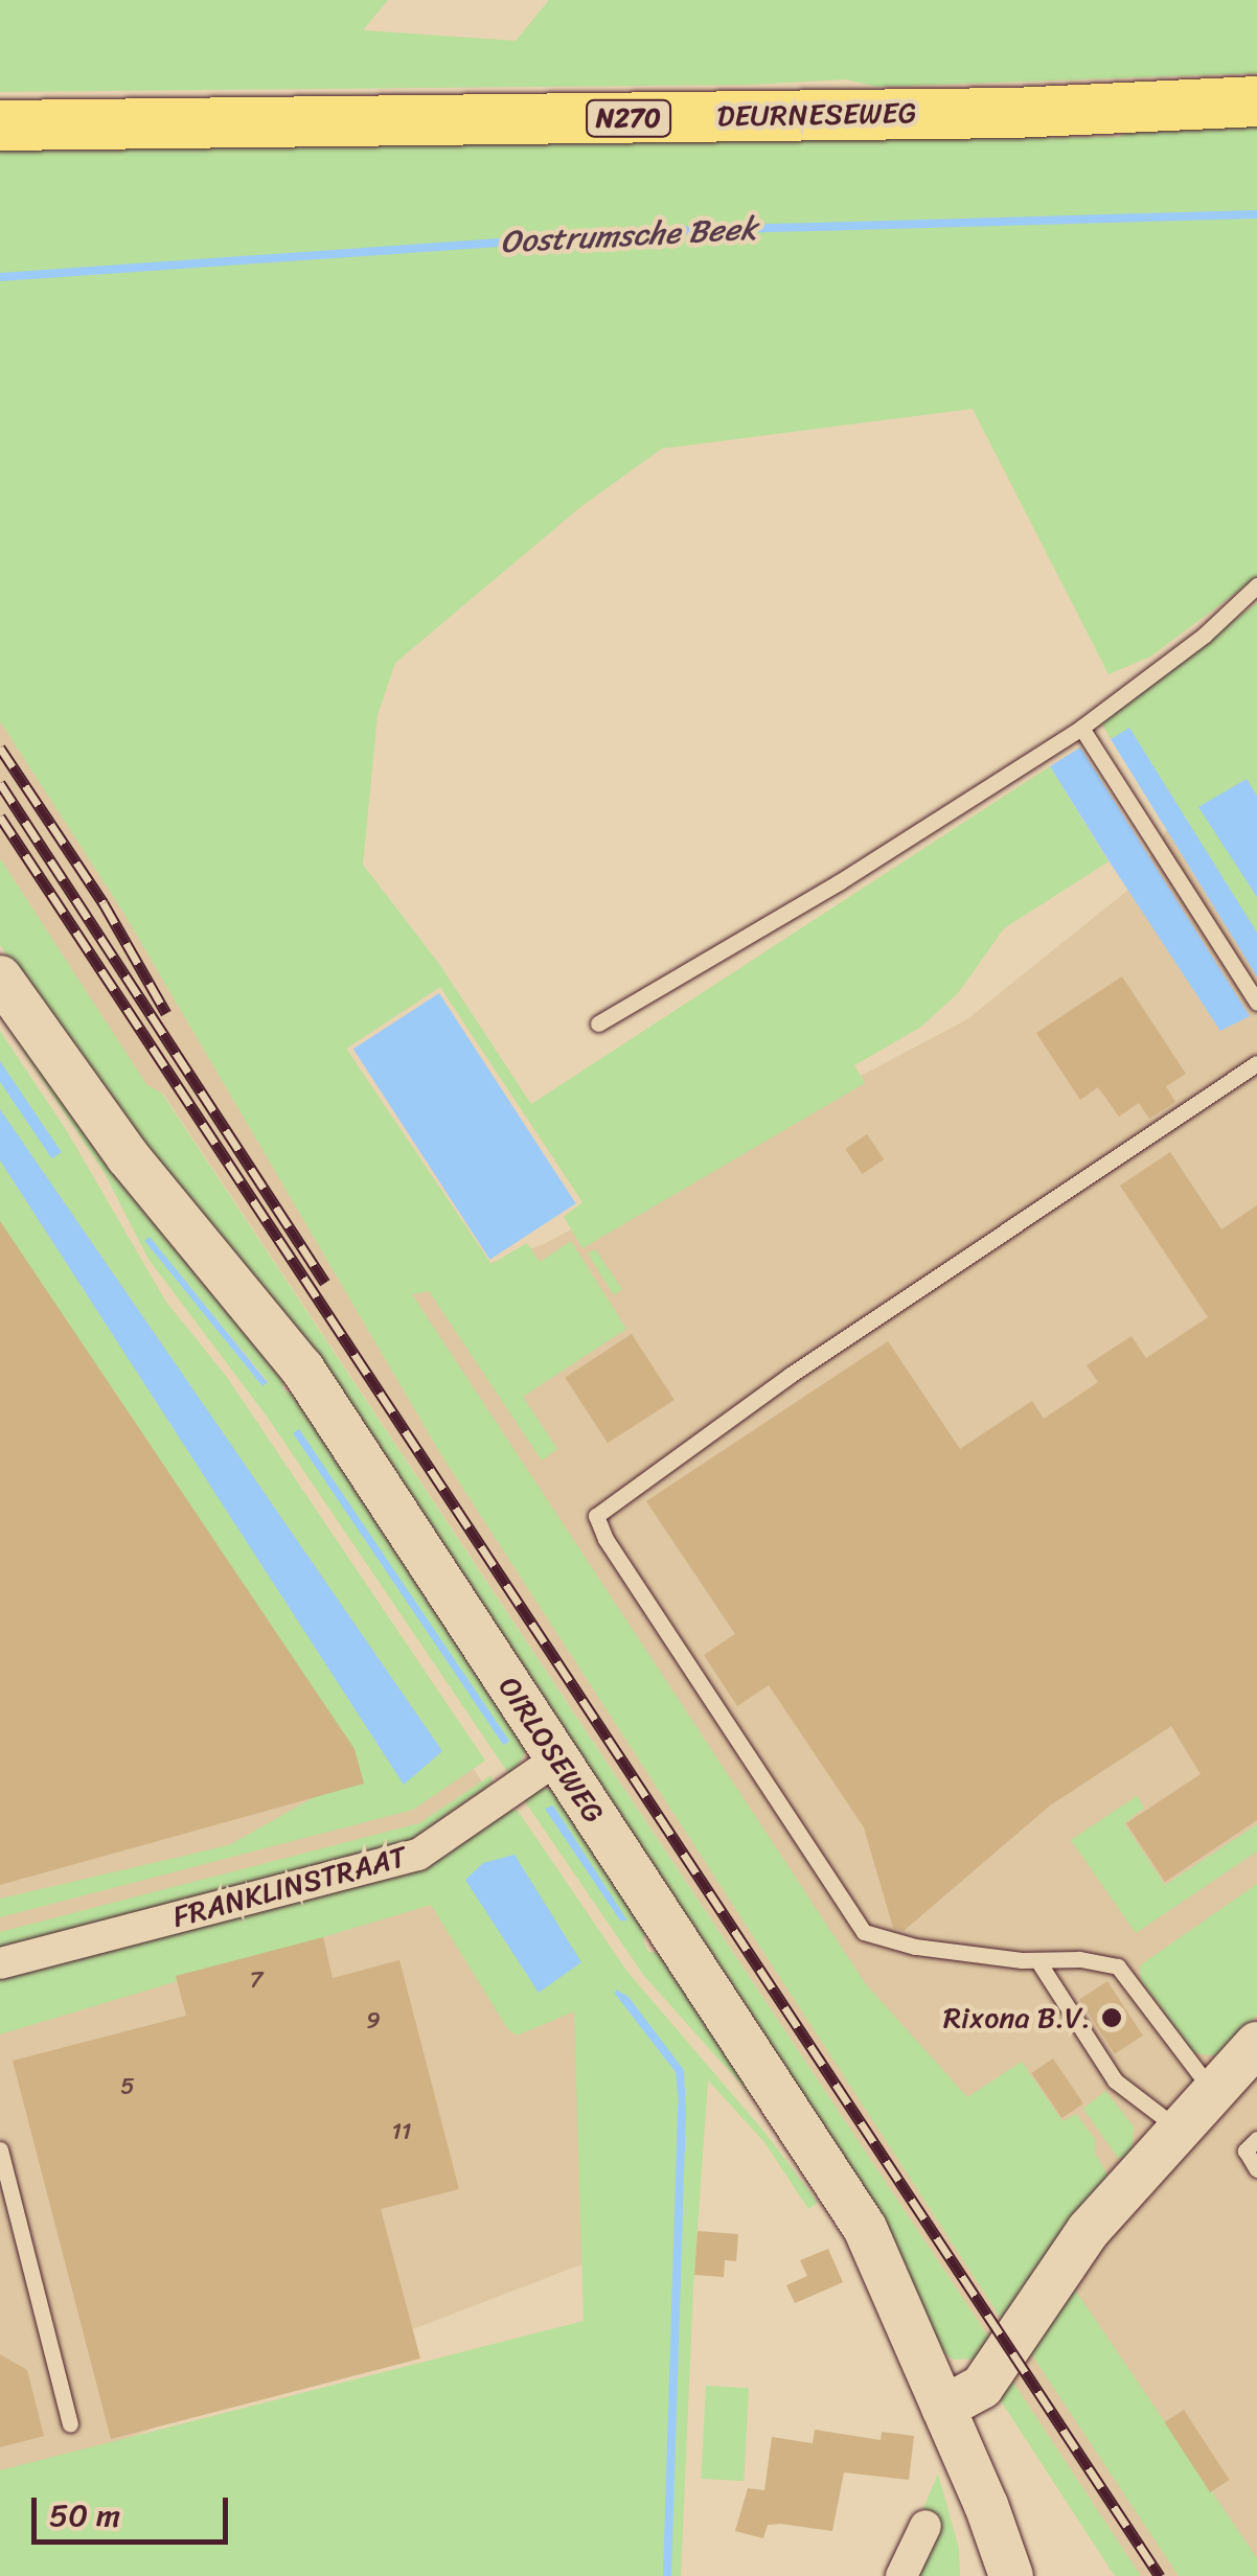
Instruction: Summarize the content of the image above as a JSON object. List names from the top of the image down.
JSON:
{
  "streets": {
    "main road": ["DEURNESEWEG", "N270"],
    "street": ["OIRLOSEWEG", "FRANKLINSTRAAT"]
  },
  "crossings": [
    ["OIRLOSEWEG", "FRANKLINSTRAAT"]
  ],
  "water": ["Oostrumsche Beek"],
  "places": ["Rixona B.V."],
  "house_numbers": [
    "7",
    "9",
    "5",
    "11"
  ],
  "scale_bar": "50 m"
}
